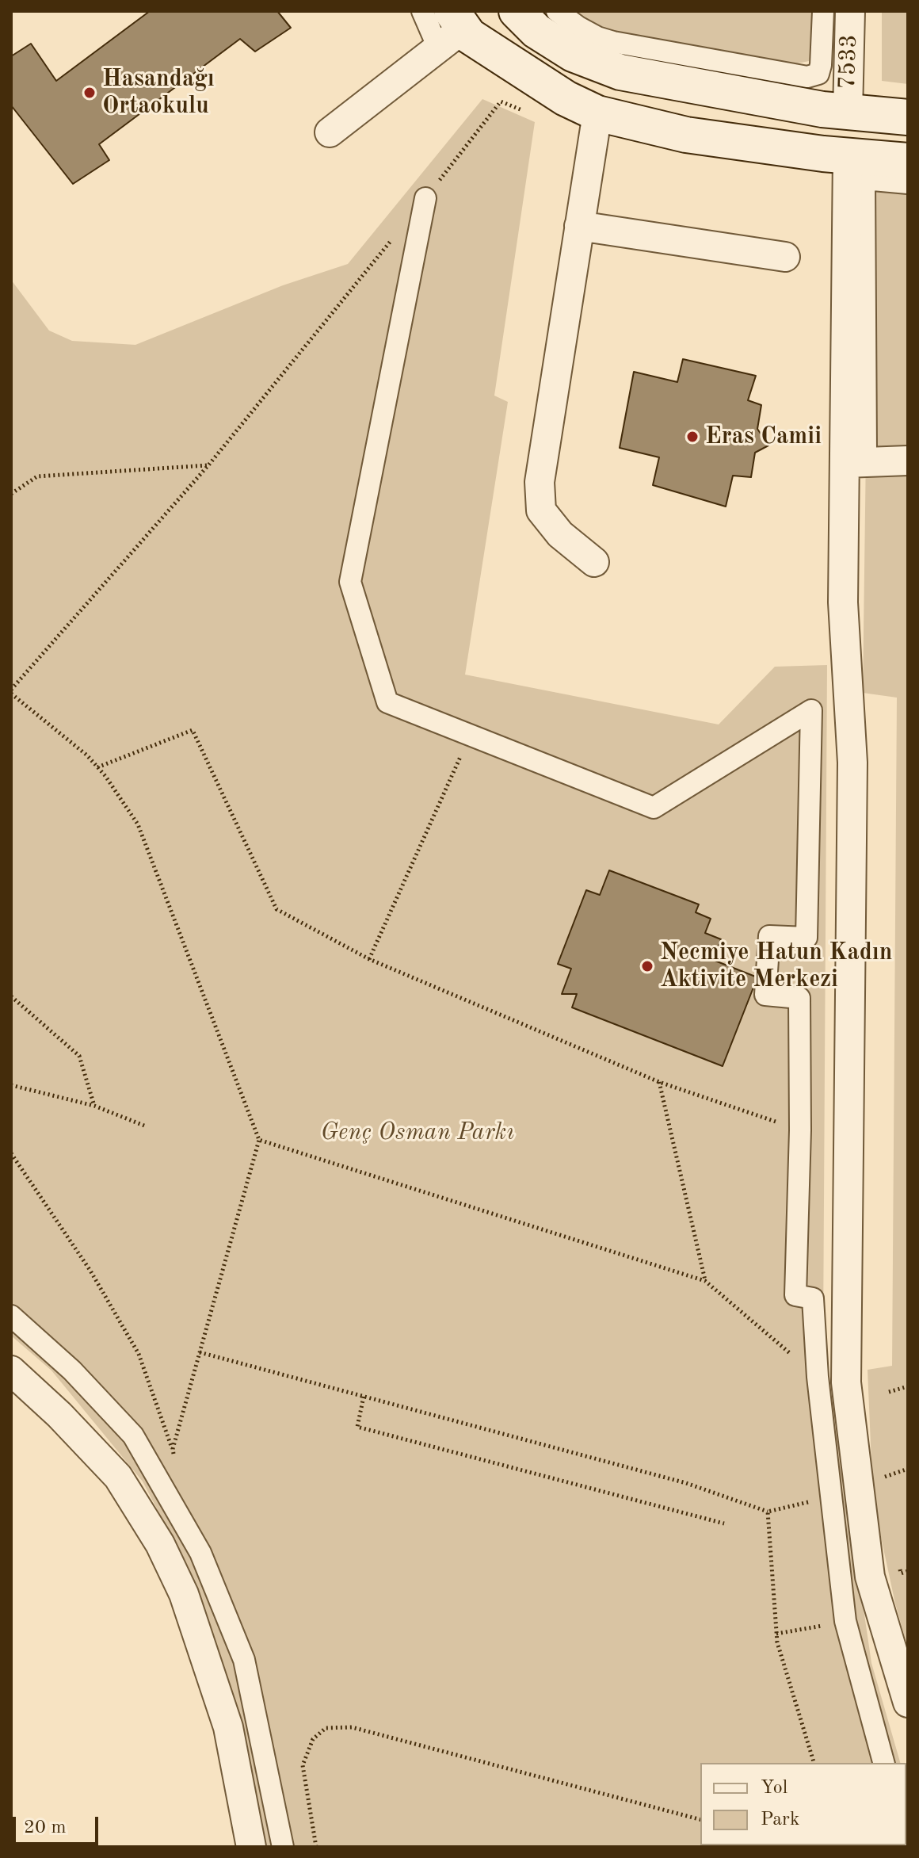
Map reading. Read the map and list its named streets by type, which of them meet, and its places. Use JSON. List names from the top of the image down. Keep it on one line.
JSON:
{"streets":{"street":["7533"]},"parks":["Genç Osman Parkı"],"places":["Hasandağı Ortaokulu","Eras Camii","Necmiye Hatun Kadın Aktivite Merkezi"],"legend":["Yol","Park"],"scale_bar":"20 m"}
